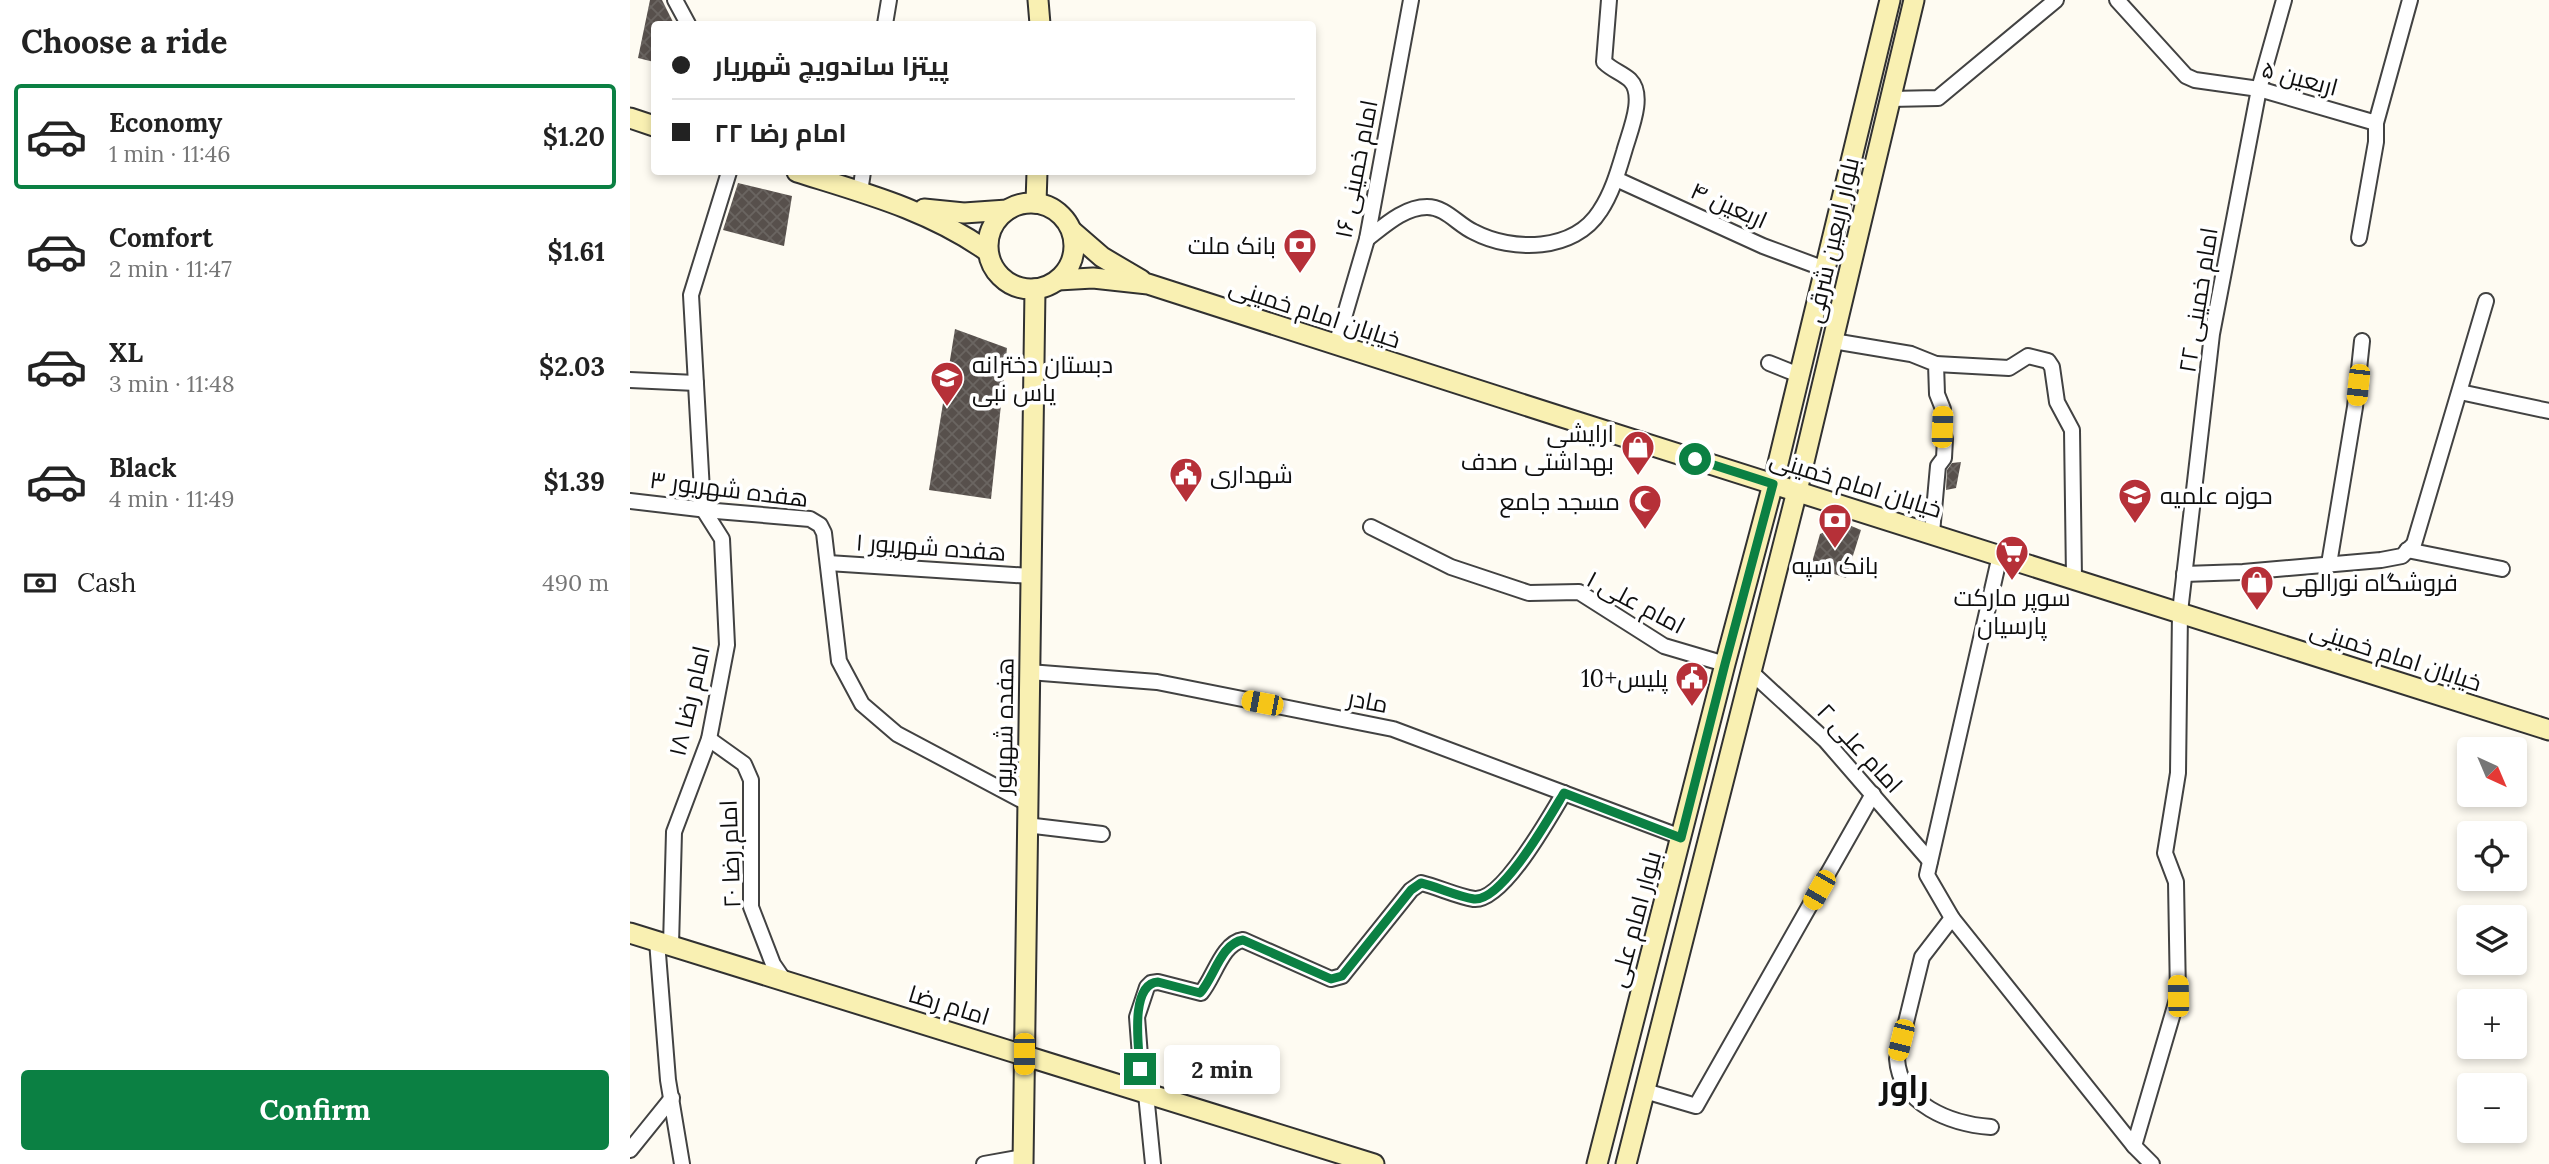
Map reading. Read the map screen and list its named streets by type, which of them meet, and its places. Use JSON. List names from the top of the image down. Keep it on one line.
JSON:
{"streets":{"street":["اربعین ۵","امام خمینی ۱۶","اربعین ۴","بلوار اربعین شرقی","امام خمینی ۲۲","خیابان امام خمینی","هفده شهریور ۳","هفده شهریور ۱","امام علی ۱","امام رضا ۱۸","مادر","هفده شهریور","امام علی ۲","امام رضا ۲۰","بلوار امام علی","امام رضا"]},"crossings":[["اربعین ۵","امام خمینی ۲۲"],["امام خمینی ۱۶","خیابان امام خمینی"],["اربعین ۴","بلوار اربعین شرقی"],["بلوار اربعین شرقی","خیابان امام خمینی"],["بلوار اربعین شرقی","بلوار امام علی"],["امام خمینی ۲۲","خیابان امام خمینی"],["خیابان امام خمینی","بلوار امام علی"],["هفده شهریور ۳","هفده شهریور ۱"],["هفده شهریور ۳","امام رضا ۱۸"],["هفده شهریور ۳","هفده شهریور"],["هفده شهریور ۱","هفده شهریور"],["امام علی ۱","بلوار امام علی"],["امام رضا ۱۸","امام رضا ۲۰"],["امام رضا ۱۸","امام رضا"],["مادر","هفده شهریور"],["مادر","بلوار امام علی"],["هفده شهریور","امام رضا"],["امام علی ۲","بلوار امام علی"],["امام رضا ۲۰","امام رضا"]],"districts":["راور"],"places":{"bank":["بانک ملت","بانک سپه"],"school or university":["دبستان دخترانه یاس نبی","حوزه علمیه"],"shop":["ارایشی بهداشتی صدف","فروشگاه نورالهی"],"public building":["شهداری","پلیس+10"],"mosque":["مسجد جامع"],"supermarket":["سوپر مارکت پارسیان"]},"north":"bottom right","page":{"heading":"Choose a ride","banner":["پیتزا ساندویچ شهریار","امام رضا ۲۲"],"list":[{"name":"Economy","note":"1 min · 11:46","value":"$1.20"},{"name":"Comfort","note":"2 min · 11:47","value":"$1.61"},{"name":"XL","note":"3 min · 11:48","value":"$2.03"},{"name":"Black","note":"4 min · 11:49","value":"$1.39"}],"pay":["Cash","490 m"],"map_buttons":["+","−"],"bubble":"2 min","buttons":"Confirm"}}
